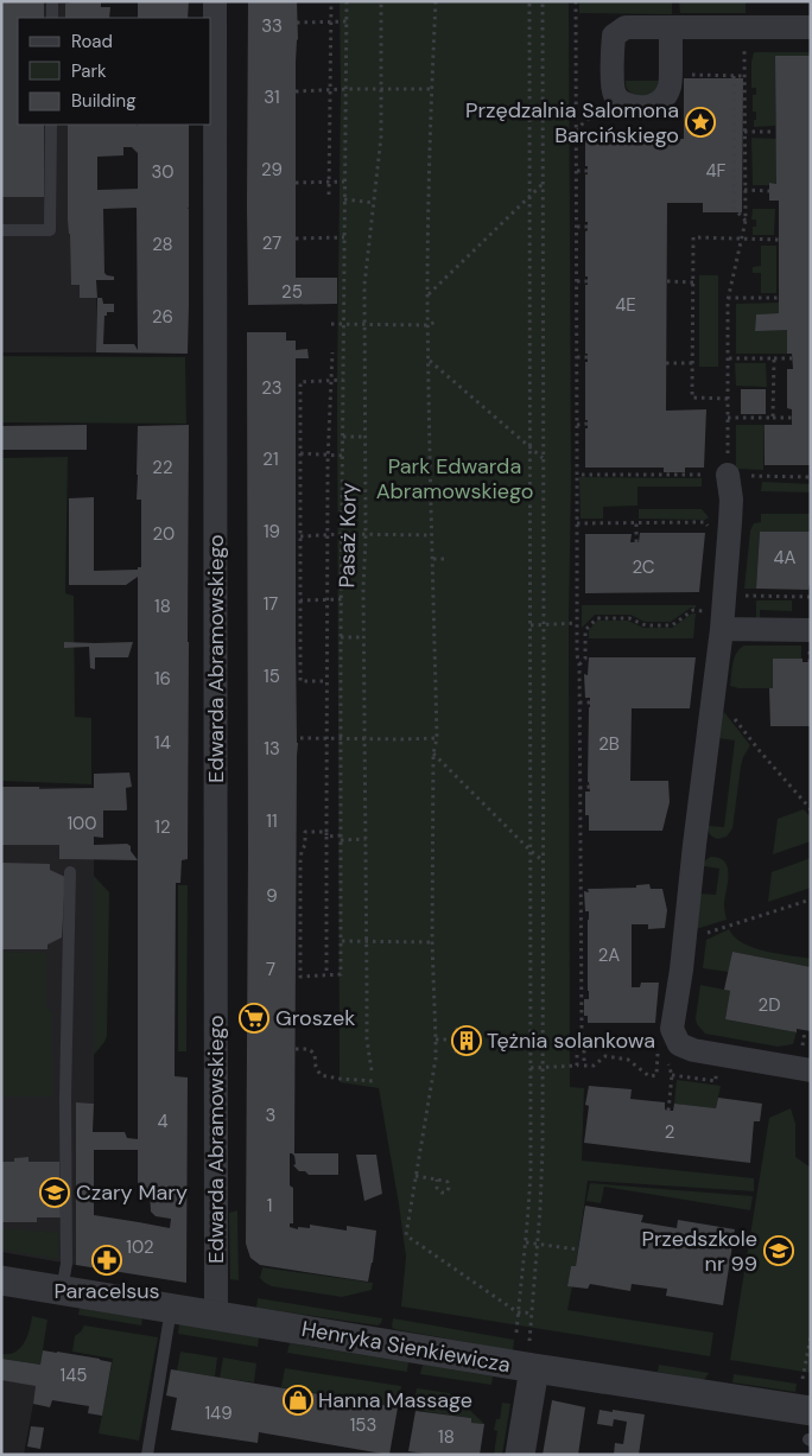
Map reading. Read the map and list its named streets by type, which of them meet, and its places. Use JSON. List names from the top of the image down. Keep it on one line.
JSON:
{"streets":{"street":["Edwarda Abramowskiego","Henryka Sienkiewicza"],"path":["Pasaż Kory"]},"crossings":[["Edwarda Abramowskiego","Henryka Sienkiewicza"]],"parks":["Park Edwarda Abramowskiego"],"places":{"place":["Przędzalnia Salomona Barcińskiego"],"supermarket":["Groszek"],"building":["Tężnia solankowa"],"school or university":["Czary Mary","Przedszkole nr 99"],"pharmacy":["Paracelsus"],"shop":["Hanna Massage"]},"house_numbers":["33","31","29","4F","30","27","28","25","4E","26","23","21","22","19","20","4A","2C","17","18","15","16","14","2B","13","11","100","12","9","2A","7","2D","3","4","2","1","102","145","149","153","18"],"legend":["Road","Park","Building"]}
